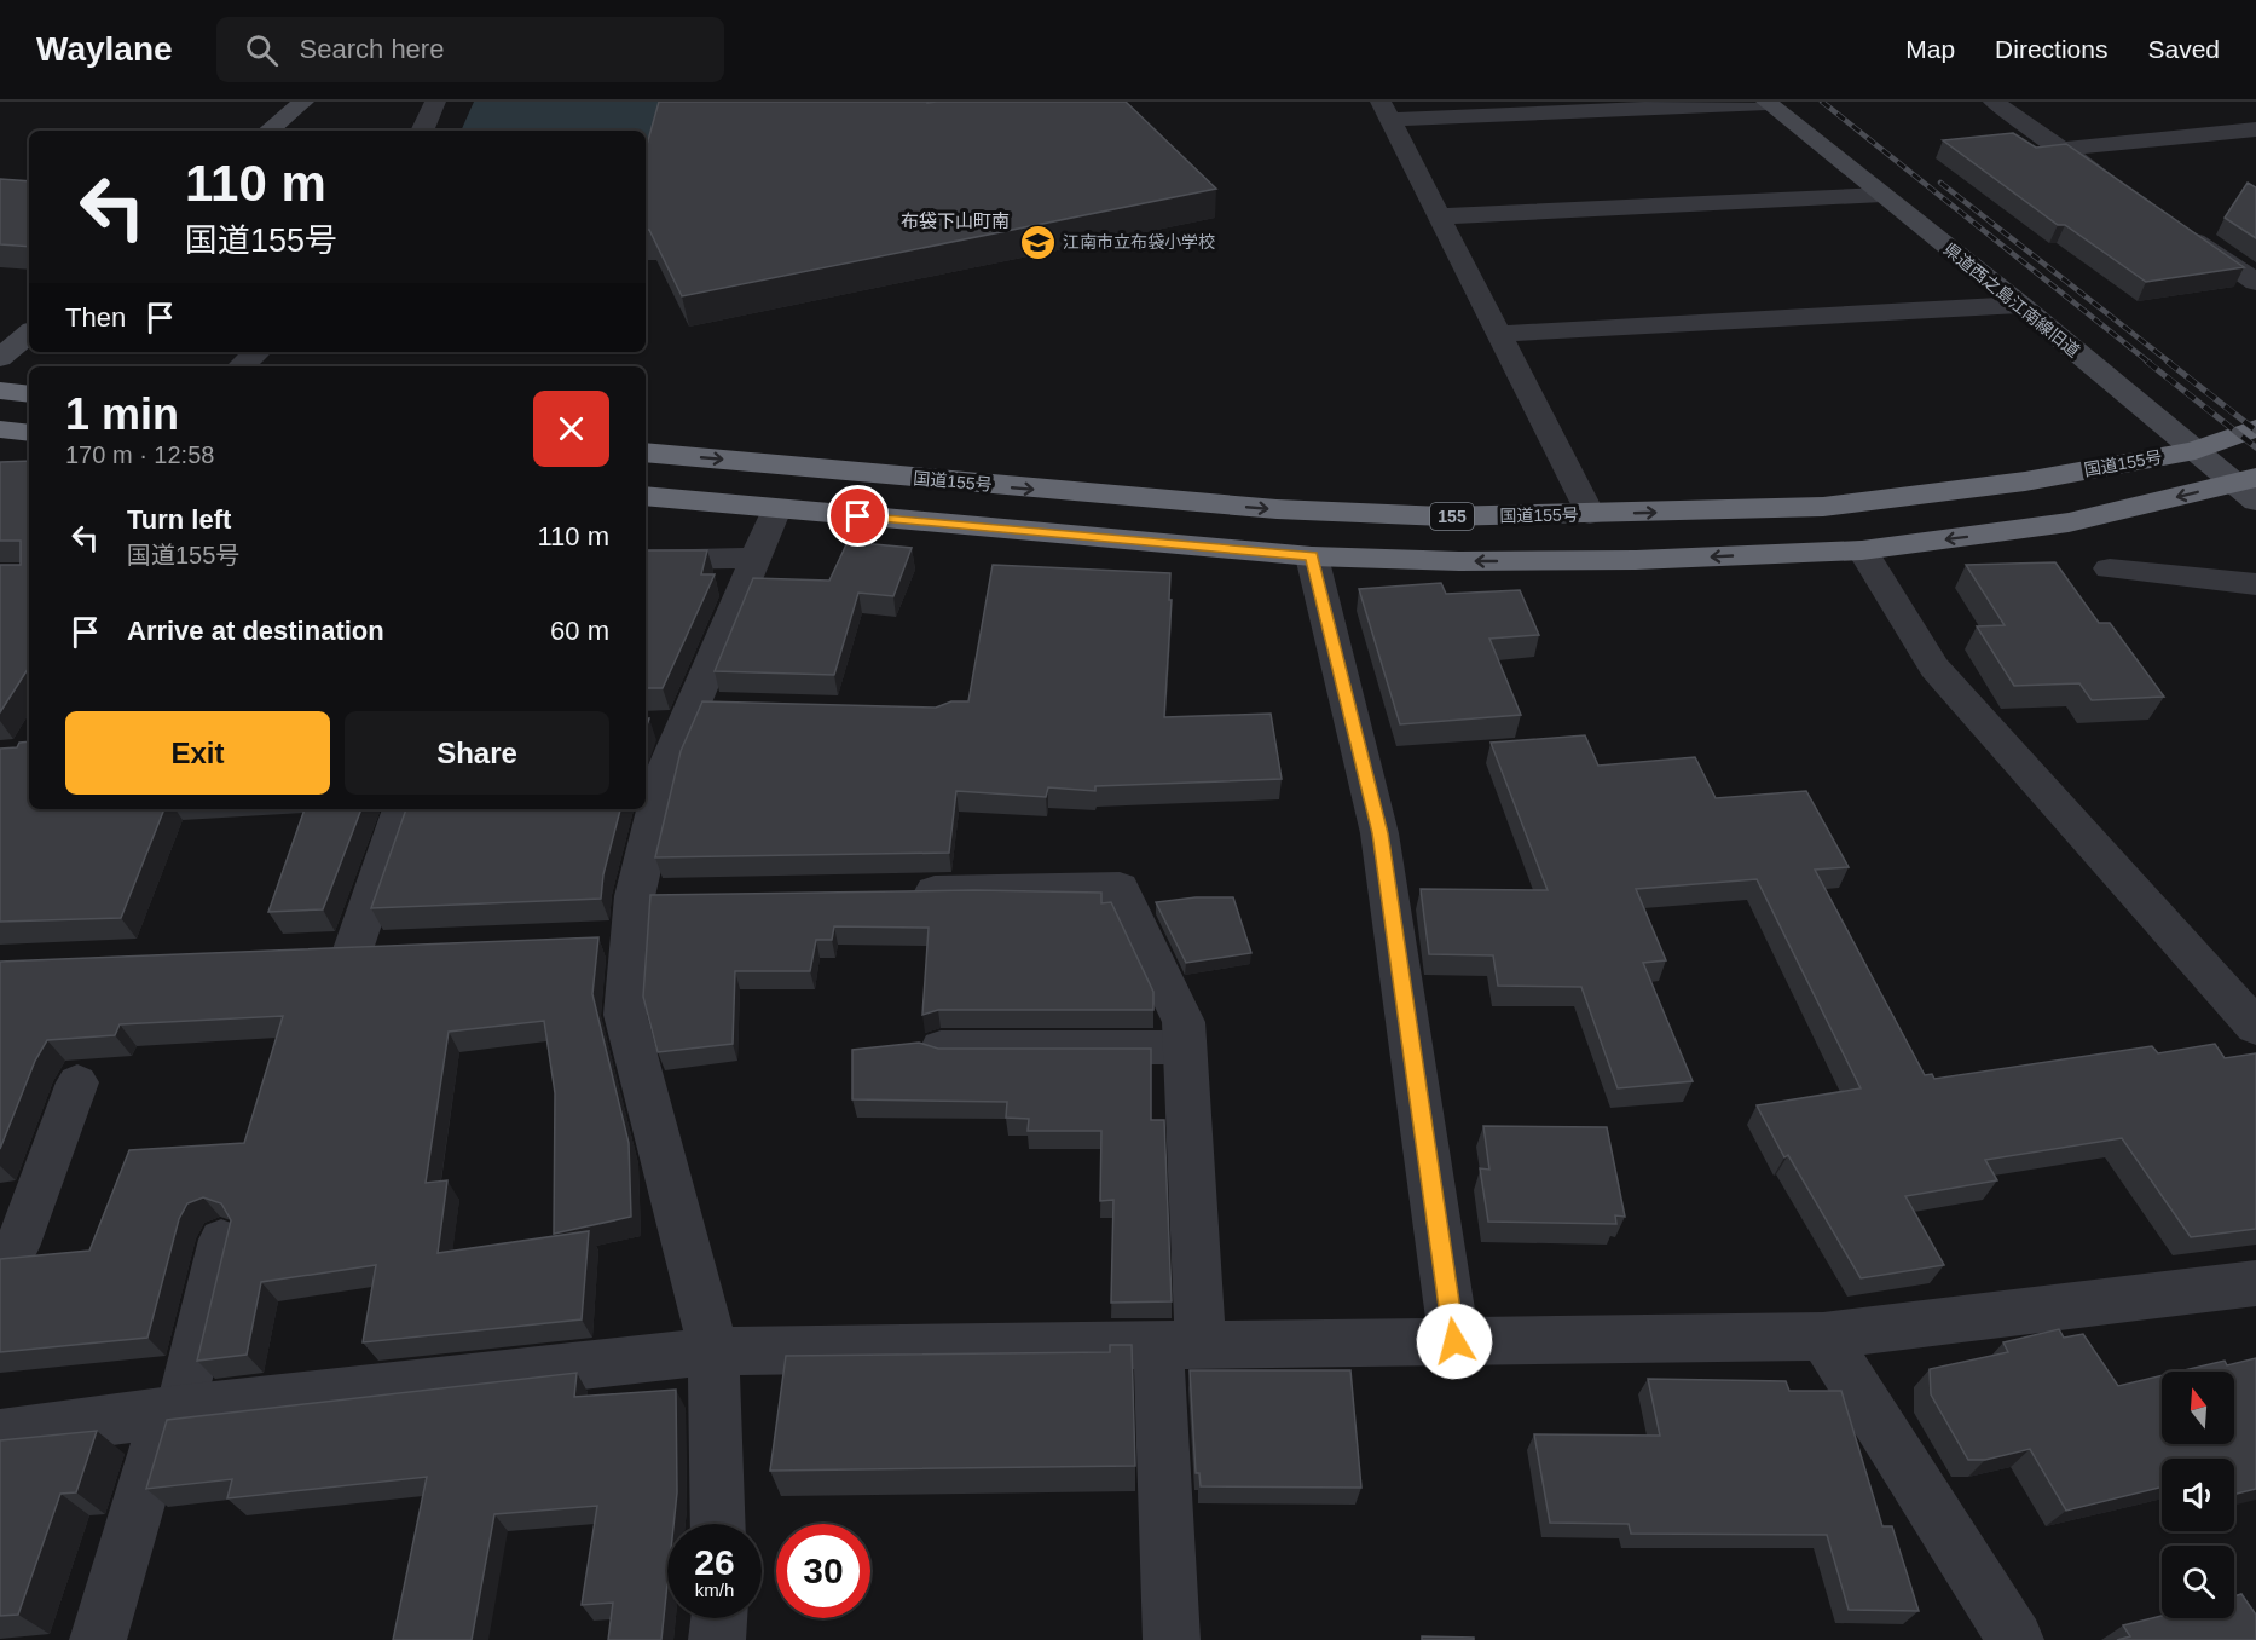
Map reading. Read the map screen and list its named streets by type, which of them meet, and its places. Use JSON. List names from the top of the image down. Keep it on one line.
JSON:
{"streets":{"highway":["国道155号","155"],"street":["県道西之島江南線旧道"]},"crossings":[["県道西之島江南線旧道","国道155号"]],"districts":["布袋下山町南"],"places":{"school or university":["江南市立布袋小学校"]},"north":"top","page":{"header":"Waylane","search":"Search here","nav":["Map","Directions","Saved"],"turn":["110 m","国道155号"],"then":"Then","heading":["1 min","170 m · 12:58"],"list":[{"name":"Turn left","note":"国道155号","value":"110 m"},{"name":"Arrive at destination","value":"60 m"}],"buttons":["Exit","Share"],"speed":"26 km/h","limit":"30"}}
